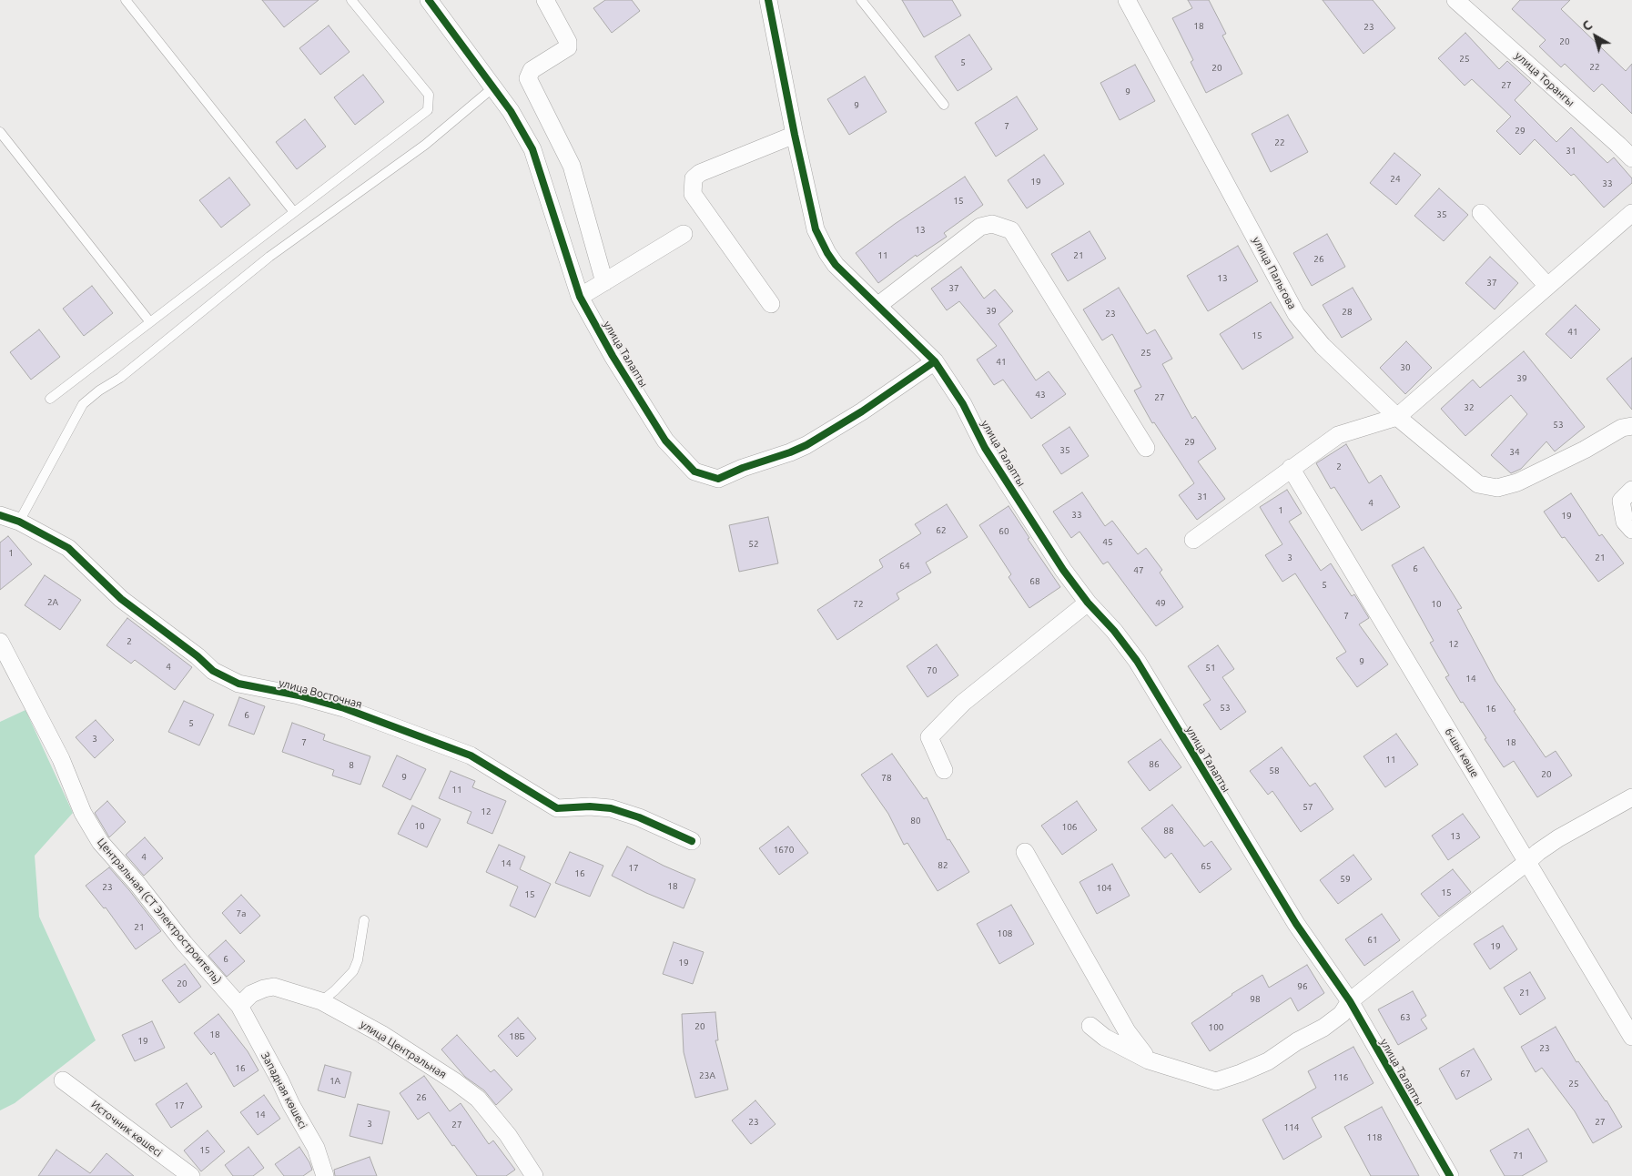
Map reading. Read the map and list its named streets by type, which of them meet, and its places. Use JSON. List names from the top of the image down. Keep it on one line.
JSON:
{"streets":{"street":["улица Торангы","улица Пальгова","улица Талапты","улица Восточная","6-шы көше","Центральная (СТ Электростроитель)","улица Центральная","Западная көшесі","Источник көшесі"]},"crossings":[["Центральная (СТ Электростроитель)","улица Центральная"],["Центральная (СТ Электростроитель)","Западная көшесі"],["улица Центральная","Западная көшесі"]],"house_numbers":["18","23","20","25","5","22","20","27","9","9","7","29","22","31","24","19","33","15","35","13","11","21","26","13","37","37","39","28","23","41","15","25","41","30","39","43","27","32","53","29","35","34","2","31","4","1","33","19","62","60","45","52","1","3","21","64","6","47","68","5","2А","49","72","10","7","2","12","9","4","51","70","14","53","16","6","5","3","7","18","11","86","8","58","20","9","78","11","57","12","80","10","106","88","13","1670","4","14","82","65","17","16","59","18","23","104","15","15","7а","21","108","61","19","6","19","20","96","21","98","63","20","100","18","18Б","19","23","16","67","23А","116","1А","25","26","17","14","23","27","3","27","114","118","15","71"],"north":"top left"}
